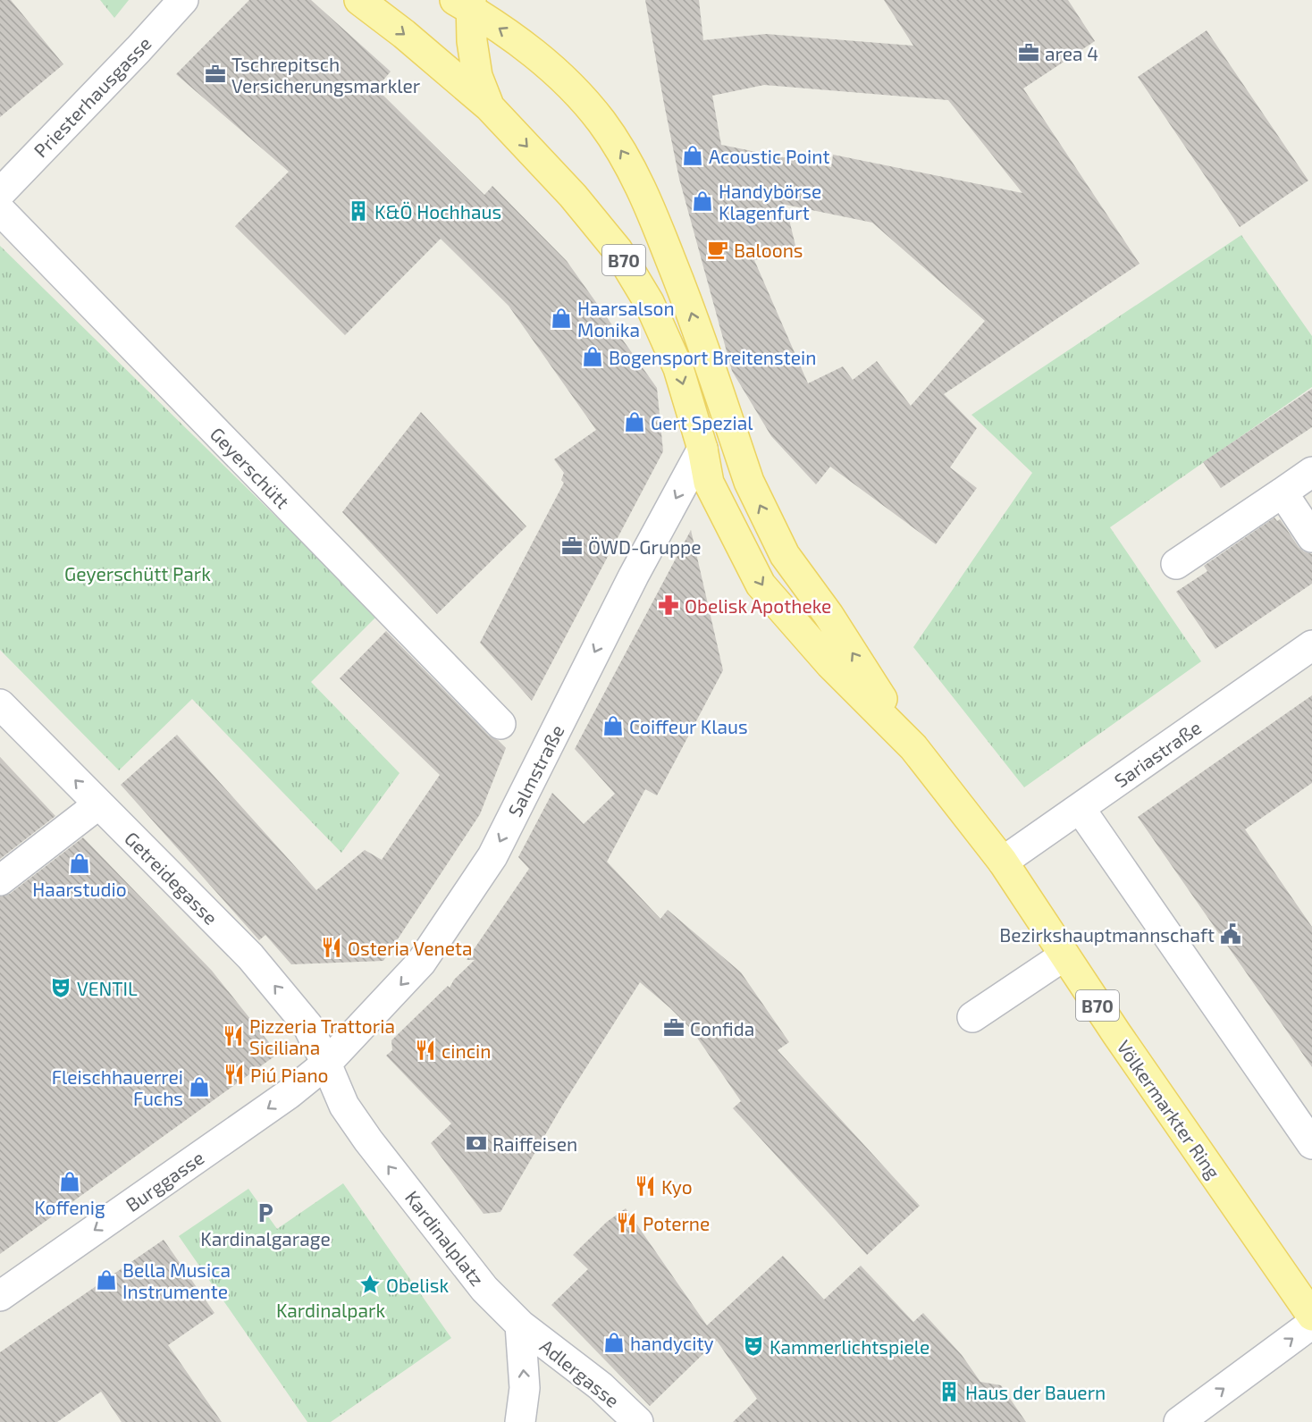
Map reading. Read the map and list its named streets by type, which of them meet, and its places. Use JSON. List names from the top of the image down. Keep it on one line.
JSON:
{"streets":{"main road":["B70","Völkermarkter Ring"],"street":["Priesterhausgasse","Geyerschütt","Sariastraße","Salmstraße","Getreidegasse","Burggasse","Kardinalplatz","Adlergasse"]},"crossings":[["B70","Salmstraße"],["B70","Völkermarkter Ring"],["Sariastraße","Völkermarkter Ring"],["Salmstraße","Getreidegasse"],["Salmstraße","Völkermarkter Ring"],["Salmstraße","Burggasse"],["Salmstraße","Kardinalplatz"],["Getreidegasse","Burggasse"],["Getreidegasse","Kardinalplatz"],["Burggasse","Kardinalplatz"],["Kardinalplatz","Adlergasse"]],"one_way":["Salmstraße","Getreidegasse","Burggasse","Kardinalplatz"],"parks":["Geyerschütt Park","Kardinalpark"],"places":{"office":["area 4","Tschrepitsch Versicherungsmarkler","ÖWD-Gruppe","Confida"],"shop":["Acoustic Point","Handybörse Klagenfurt","Haarsalson Monika","Bogensport Breitenstein","Gert Spezial","Coiffeur Klaus","Haarstudio","Fleischhauerrei Fuchs","Koffenig","Bella Musica Instrumente","handycity"],"building":["K&Ö Hochhaus","Haus der Bauern"],"cafe":["Baloons"],"pharmacy":["Obelisk Apotheke"],"public building":["Bezirkshauptmannschaft"],"restaurant":["Osteria Veneta","Pizzeria Trattoria Siciliana","cincin","Piú Piano","Kyo","Poterne"],"theatre":["VENTIL","Kammerlichtspiele"],"bank":["Raiffeisen"],"parking":["Kardinalgarage"],"place":["Obelisk"]}}
